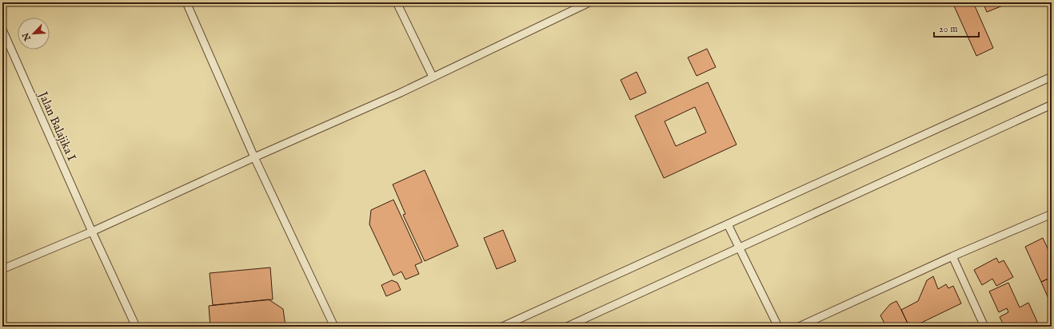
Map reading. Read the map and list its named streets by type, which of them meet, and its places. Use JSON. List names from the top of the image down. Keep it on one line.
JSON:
{"streets":{"lane":["Jalan Balajika I"]},"scale_bar":"20 m","north":"bottom left"}
